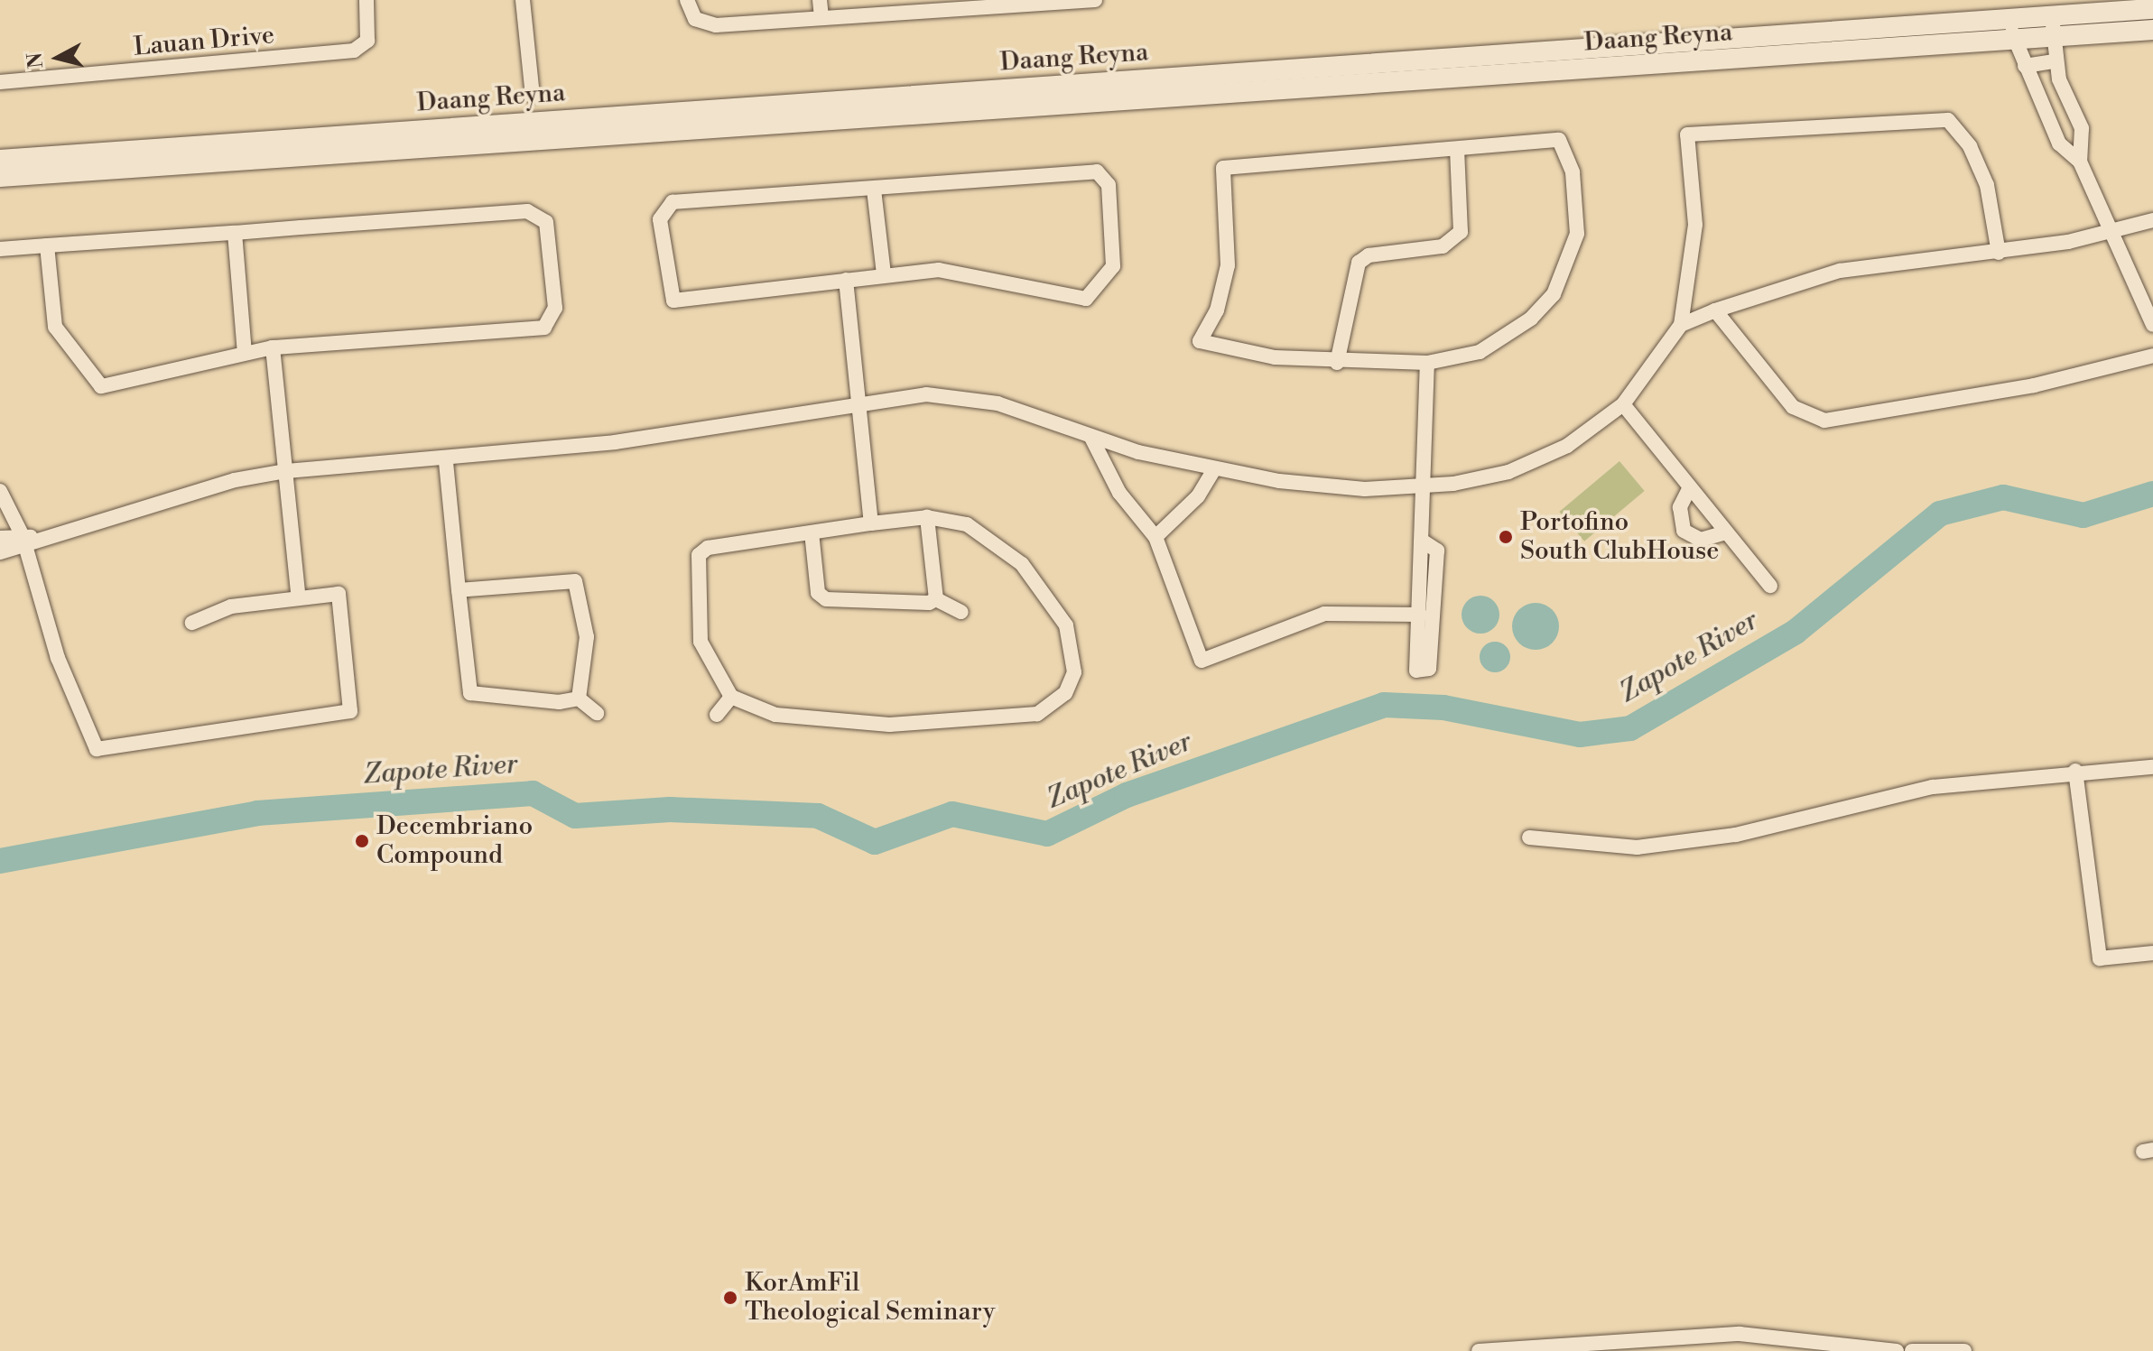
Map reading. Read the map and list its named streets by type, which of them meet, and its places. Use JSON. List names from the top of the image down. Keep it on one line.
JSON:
{"streets":{"main road":["Daang Reyna"],"street":["Lauan Drive"]},"water":["Zapote River"],"places":["Portofino South ClubHouse","Decembriano Compound","KorAmFil Theological Seminary"],"north":"left"}
